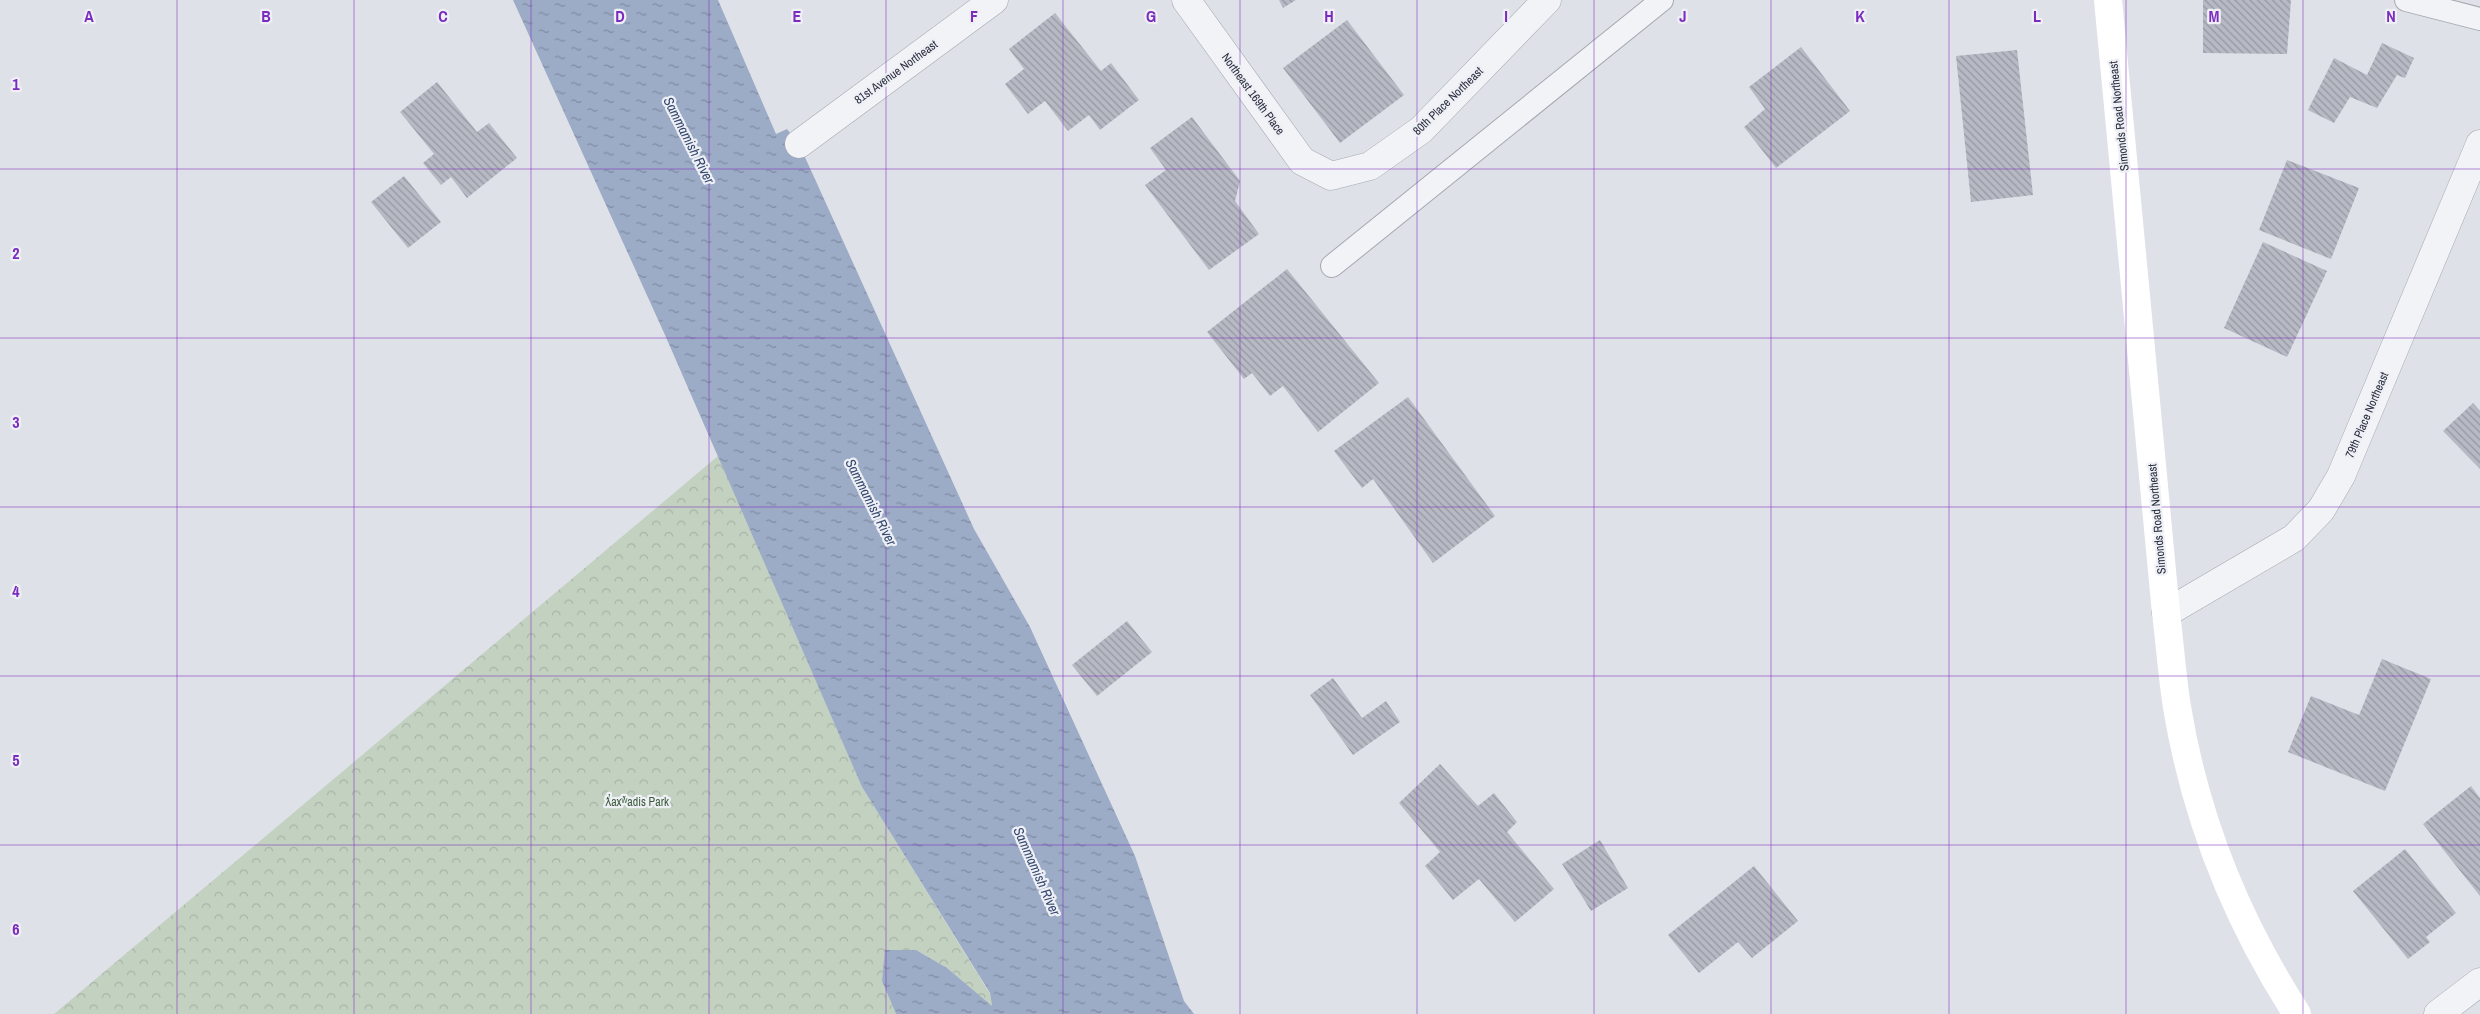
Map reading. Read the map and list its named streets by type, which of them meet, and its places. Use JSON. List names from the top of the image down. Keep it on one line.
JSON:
{"streets":{"main road":["Simonds Road Northeast"],"street":["81st Avenue Northeast","Northeast 169th Place","80th Place Northeast","79th Place Northeast"]},"crossings":[["Northeast 169th Place","80th Place Northeast"],["Simonds Road Northeast","79th Place Northeast"]],"water":["Sammamish River"],"parks":["ƛ̕ax̌ʷadis Park"],"grid":{"columns":["A","B","C","D","E","F","G","H","I","J","K","L","M","N"],"rows":["1","2","3","4","5","6"]}}
